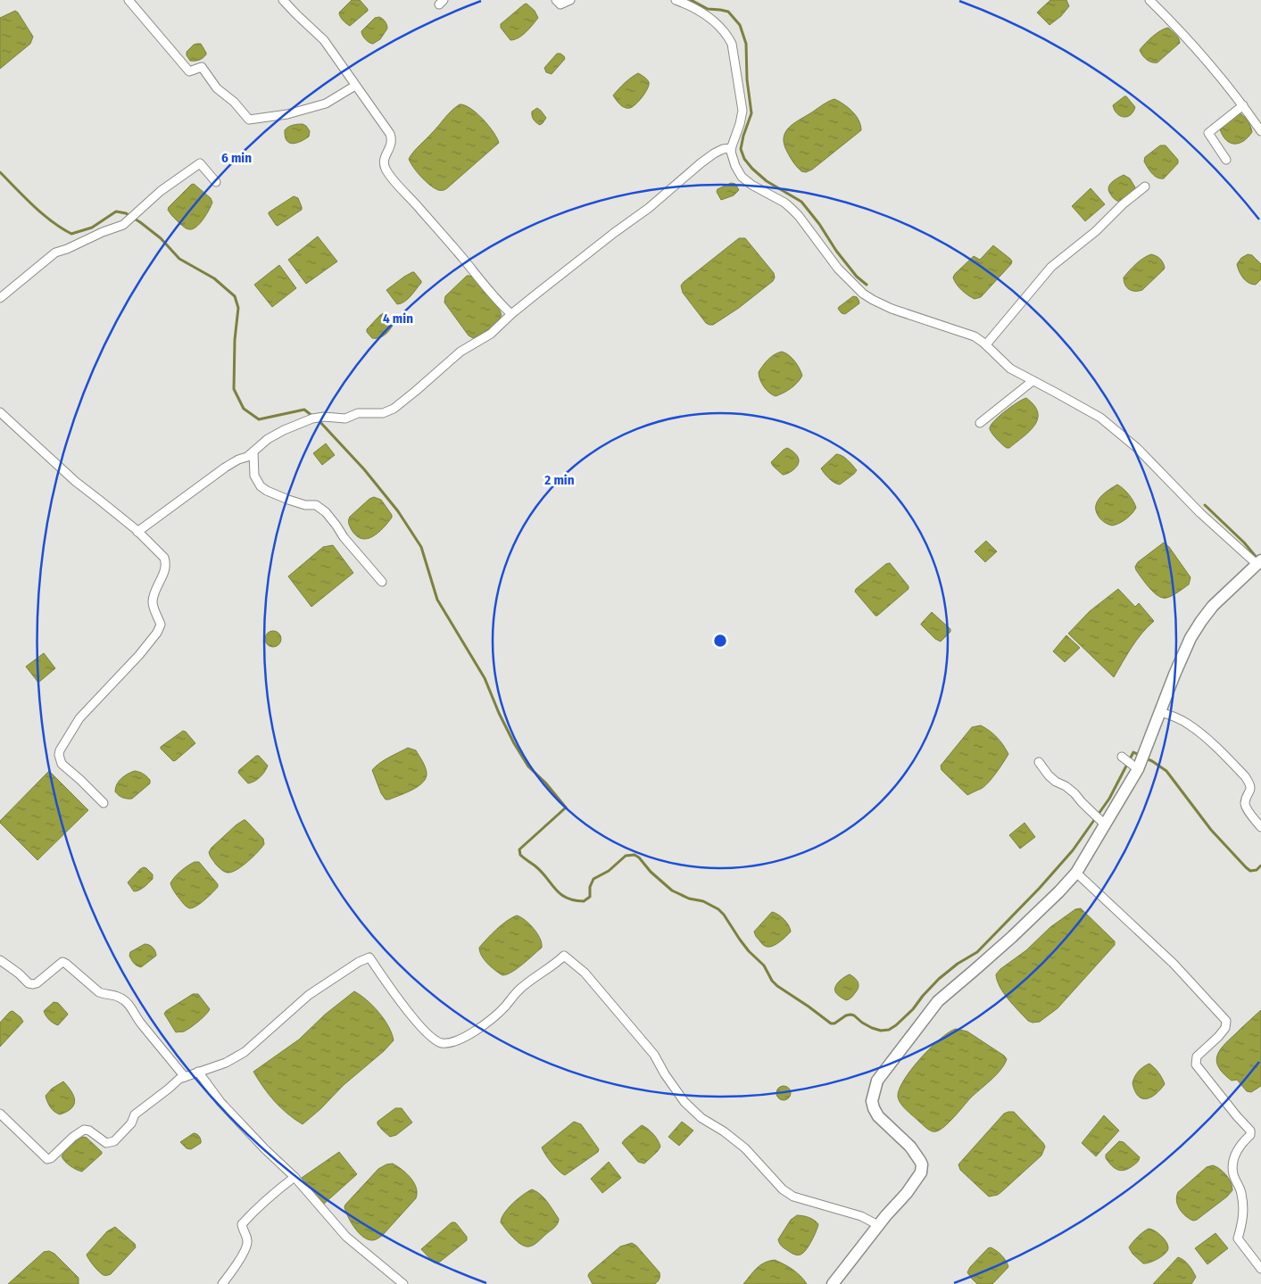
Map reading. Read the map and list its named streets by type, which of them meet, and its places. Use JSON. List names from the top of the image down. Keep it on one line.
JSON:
{"rings":["6 min","4 min","2 min"]}
